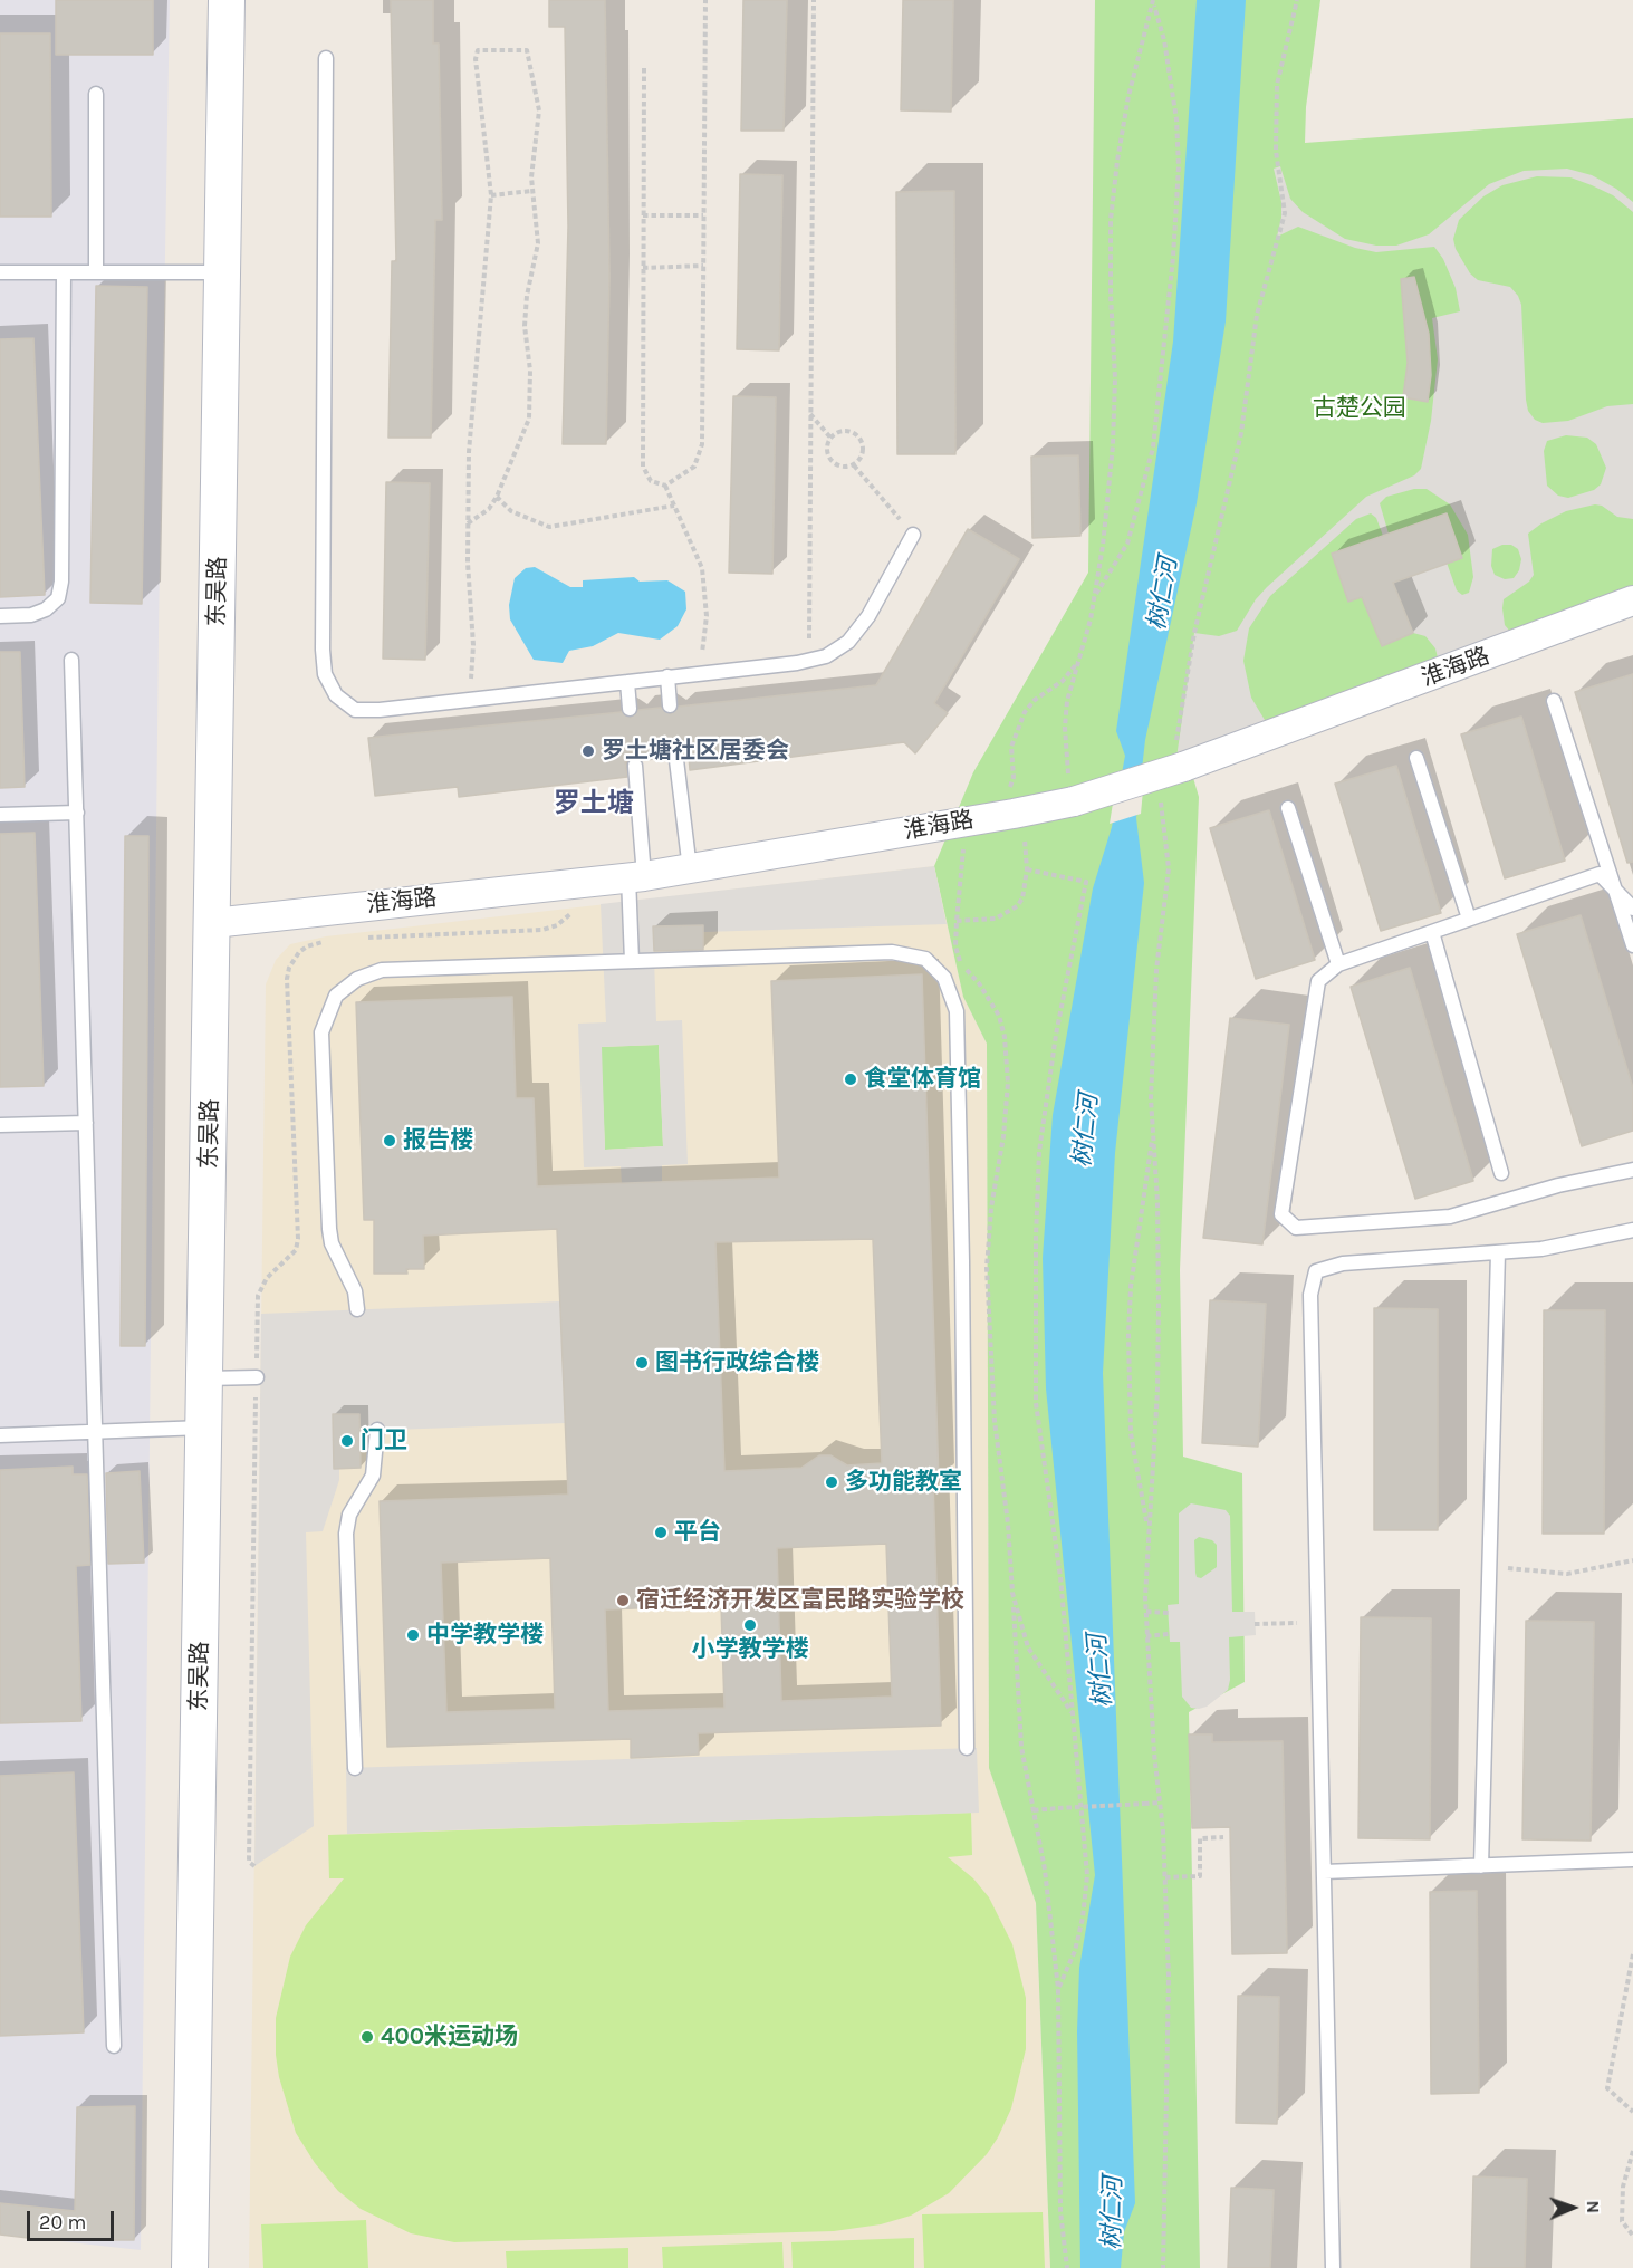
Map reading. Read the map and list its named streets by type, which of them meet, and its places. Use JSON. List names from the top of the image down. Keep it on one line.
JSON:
{"streets":{"street":["东吴路","淮海路"]},"crossings":[["东吴路","淮海路"]],"districts":["罗土塘"],"water":["树仁河"],"parks":["古楚公园"],"places":["罗土塘社区居委会","食堂体育馆","报告楼","图书行政综合楼","门卫","多功能教室","平台","宿迁经济开发区富民路实验学校","小学教学楼","中学教学楼","400米运动场"],"scale_bar":"20 m","north":"right"}
